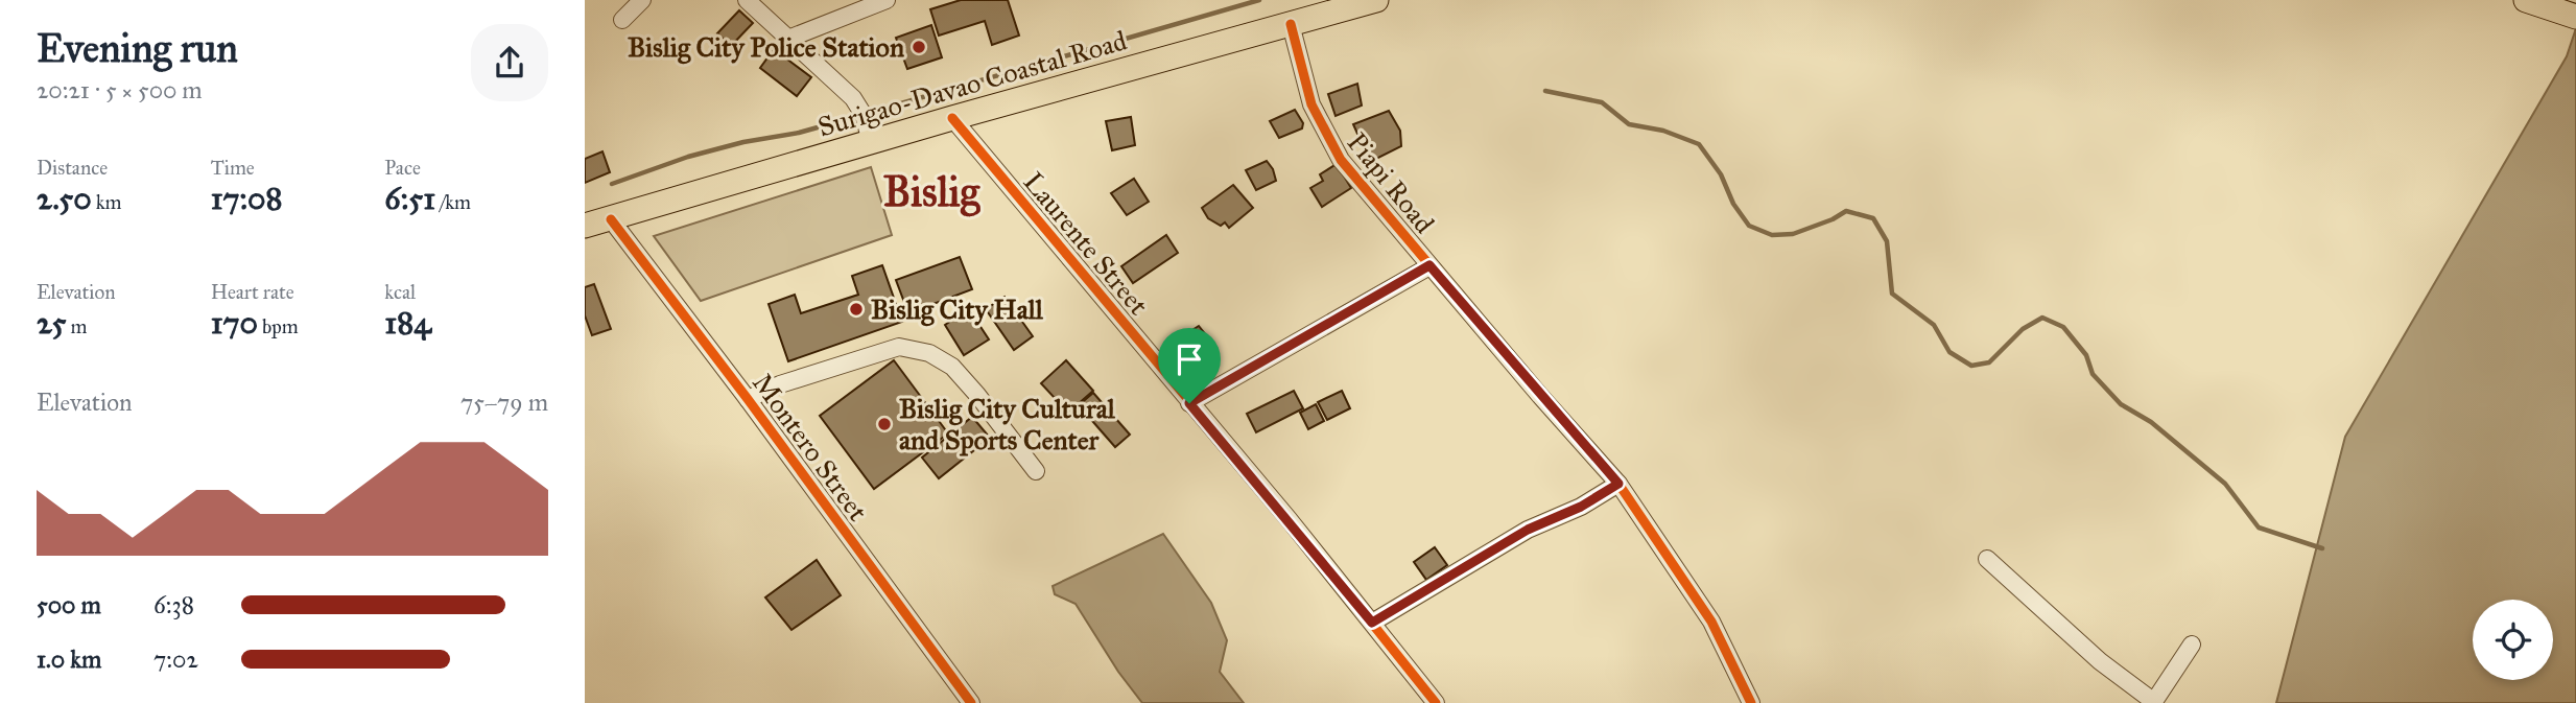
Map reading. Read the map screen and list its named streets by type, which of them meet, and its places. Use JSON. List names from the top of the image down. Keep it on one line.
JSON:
{"streets":{"highway":["Surigao-Davao Coastal Road"],"street":["Piapi Road","Laurente Street","Montero Street"]},"crossings":[["Surigao-Davao Coastal Road","Piapi Road"],["Surigao-Davao Coastal Road","Laurente Street"],["Surigao-Davao Coastal Road","Montero Street"]],"districts":["Bislig"],"places":["Bislig City Police Station","Bislig City Hall","Bislig City Cultural and Sports Center"],"page":{"heading":["Evening run","20:21 · 5 × 500 m"],"stats":[["Distance","2.50 km"],["Time","17:08"],["Pace","6:51 /km"],["Elevation","25 m"],["Heart rate","170 bpm"],["kcal","184"]],"chart":["Elevation","75–79 m"],"list":[{"name":"500 m","note":"6:38"},{"name":"1.0 km","note":"7:02"}]}}
